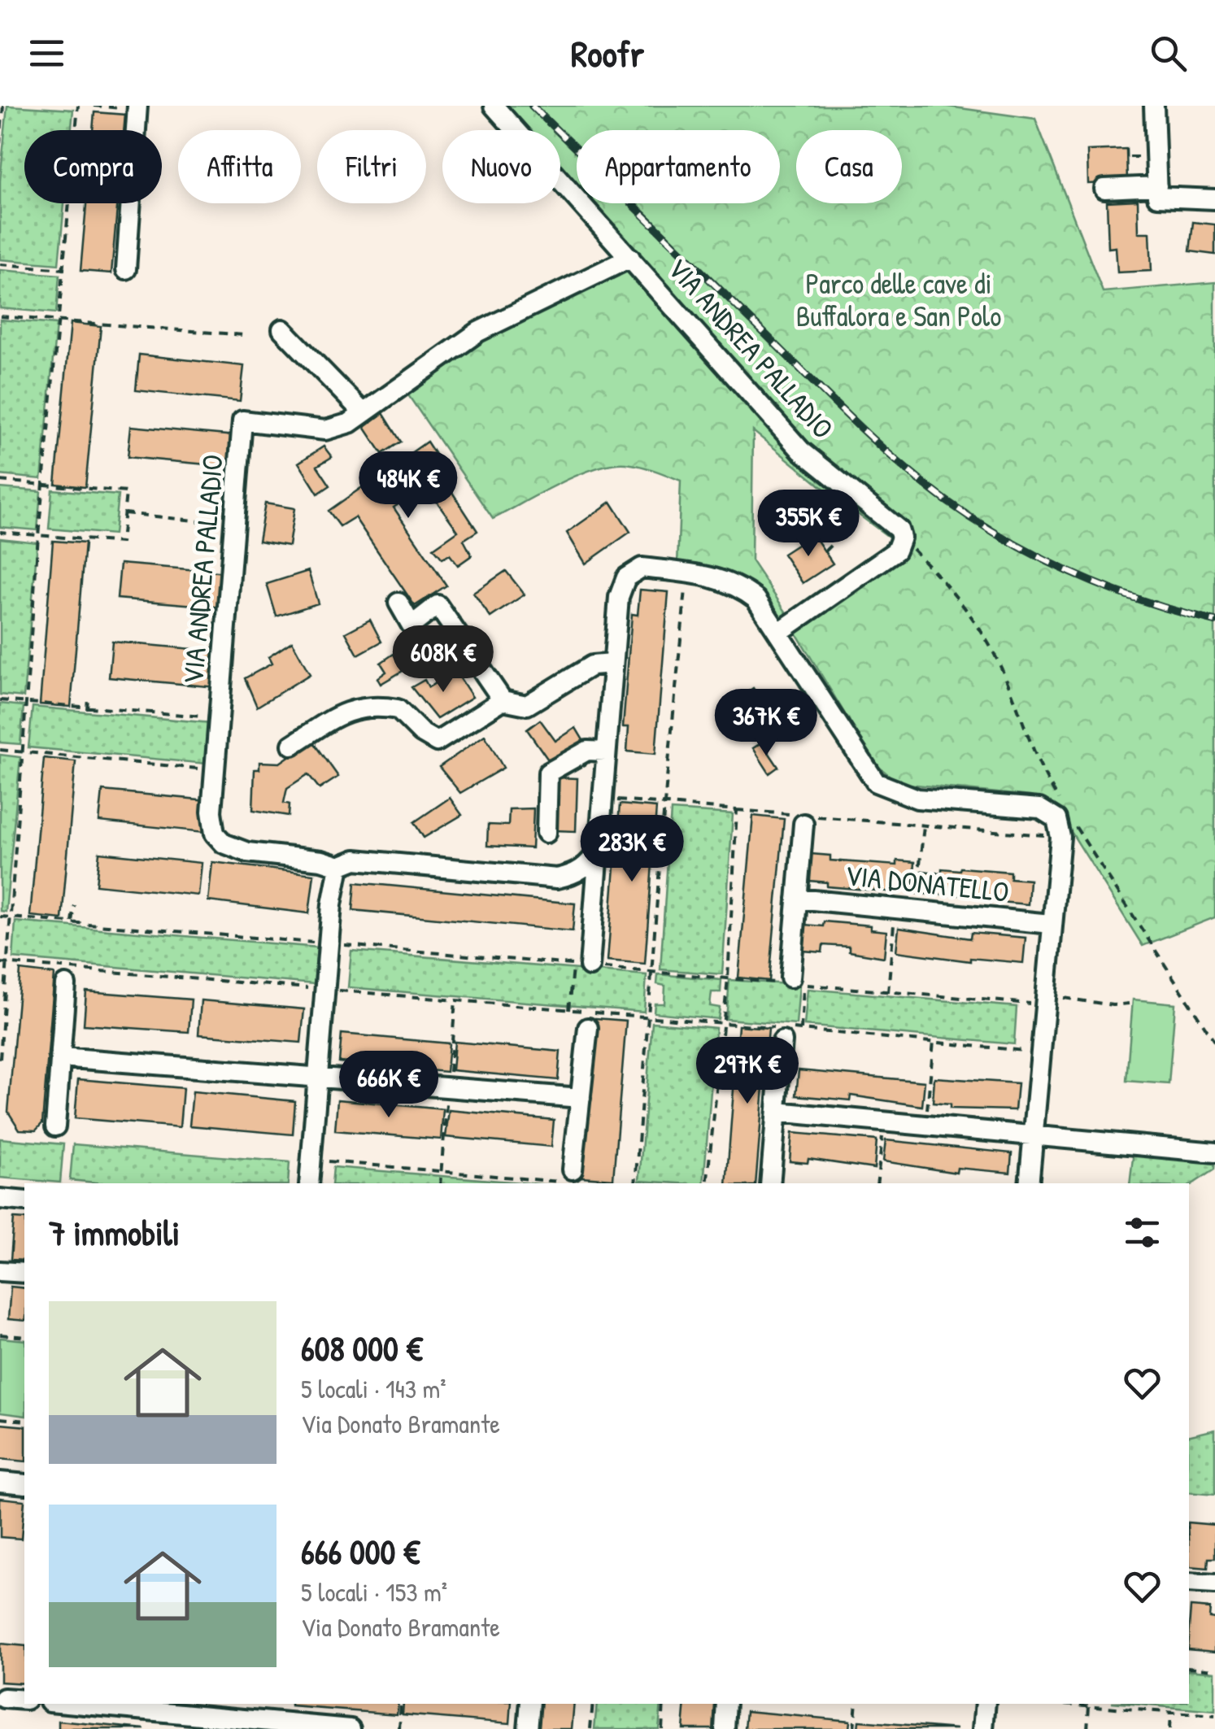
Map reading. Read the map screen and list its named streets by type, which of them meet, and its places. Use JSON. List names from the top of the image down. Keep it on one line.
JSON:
{"streets":{"street":["VIA ANDREA PALLADIO","VIA DONATELLO"]},"parks":["Parco delle cave di Buffalora e San Polo"],"page":{"header":"Roofr","chip":["Compra","Affitta","Filtri","Nuovo","Appartamento","Casa"],"price":["484K €","355K €","608K €","367K €","283K €","297K €","666K €"],"heading":"7 immobili","list":[{"name":"608 000 €","note":"5 locali · 143 m² · Via Donato Bramante"},{"name":"666 000 €","note":"5 locali · 153 m² · Via Donato Bramante"}]}}
